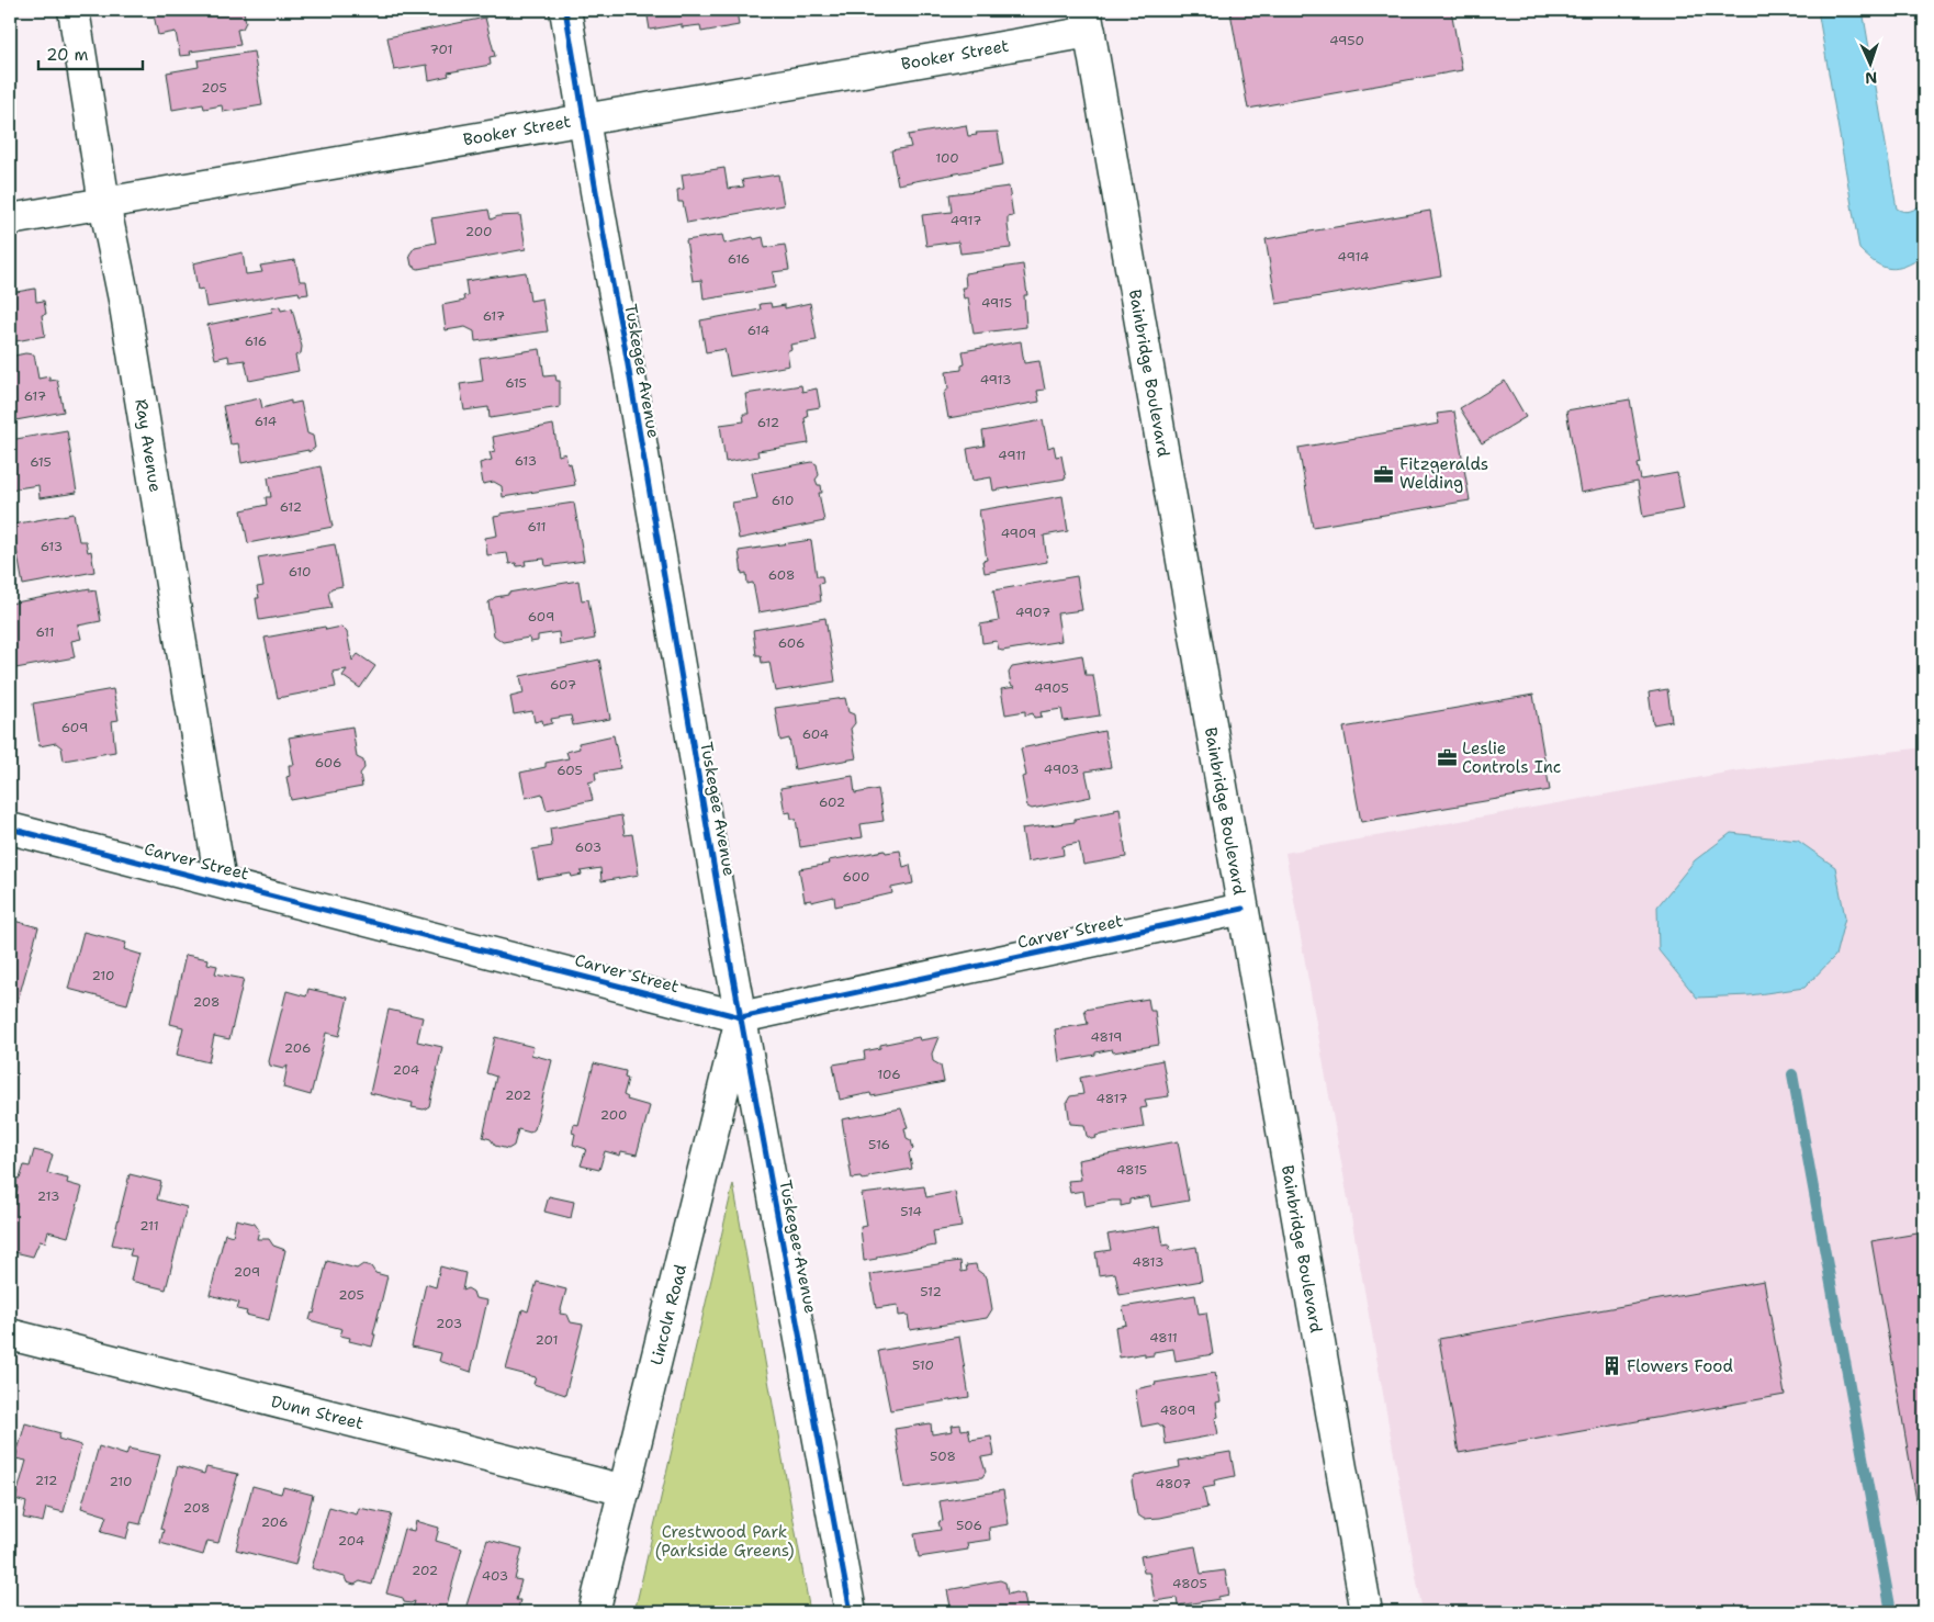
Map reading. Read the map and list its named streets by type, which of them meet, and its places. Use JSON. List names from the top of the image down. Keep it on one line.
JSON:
{"streets":{"street":["Booker Street","Tuskegee Avenue","Bainbridge Boulevard","Ray Avenue","Carver Street","Lincoln Road","Dunn Street"]},"crossings":[["Booker Street","Tuskegee Avenue"],["Booker Street","Bainbridge Boulevard"],["Booker Street","Ray Avenue"],["Tuskegee Avenue","Carver Street"],["Tuskegee Avenue","Lincoln Road"],["Bainbridge Boulevard","Carver Street"],["Ray Avenue","Carver Street"],["Carver Street","Lincoln Road"],["Lincoln Road","Dunn Street"]],"parks":["Crestwood Park (Parkside Greens)"],"places":{"office":["Fitzgeralds Welding","Leslie Controls Inc"],"building":["Flowers Food"]},"house_numbers":["4950","701","205","100","4917","200","4914","616","4915","617","614","616","4913","615","617","614","612","4911","613","615","610","612","611","4909","613","610","608","4907","609","611","606","607","4905","609","604","606","4903","605","602","603","600","210","208","4819","206","204","106","202","4817","200","516","4815","213","514","211","4813","209","512","205","203","4811","201","510","4809","508","212","210","4807","208","206","506","204","202","403","4805"],"scale_bar":"20 m","north":"bottom"}
